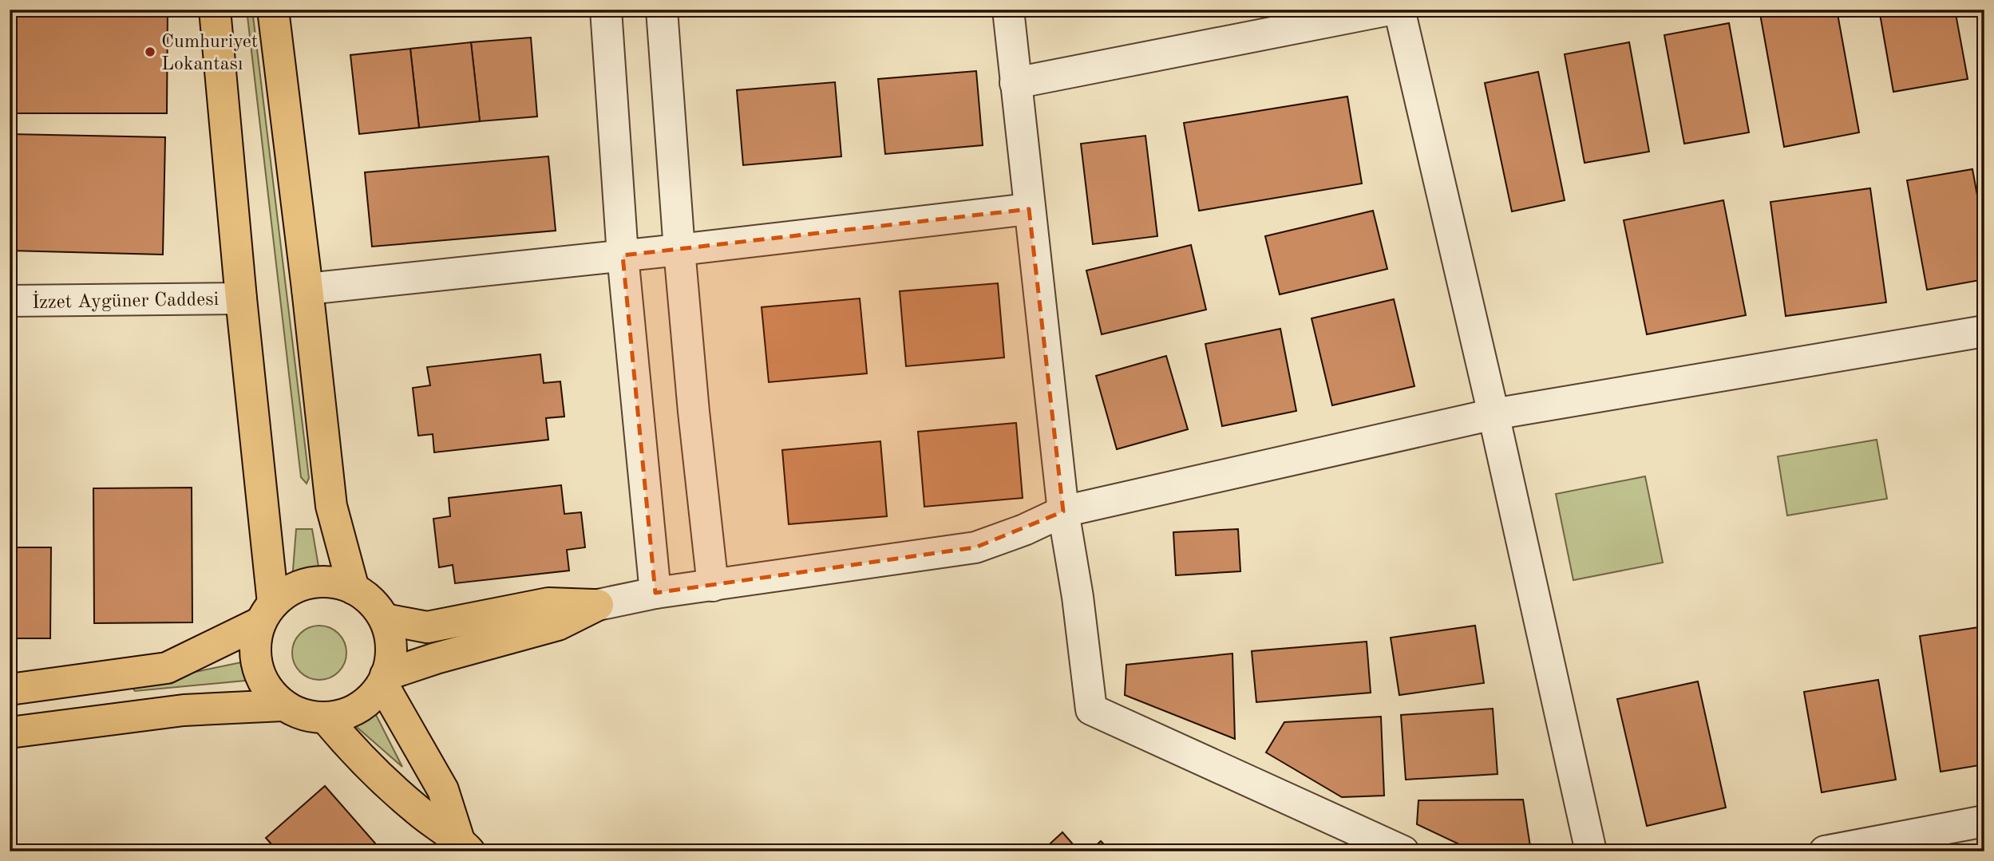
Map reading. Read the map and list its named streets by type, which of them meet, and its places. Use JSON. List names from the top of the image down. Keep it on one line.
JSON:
{"streets":{"street":["İzzet Aygüner Caddesi"]},"places":["Cumhuriyet Lokantası"]}
